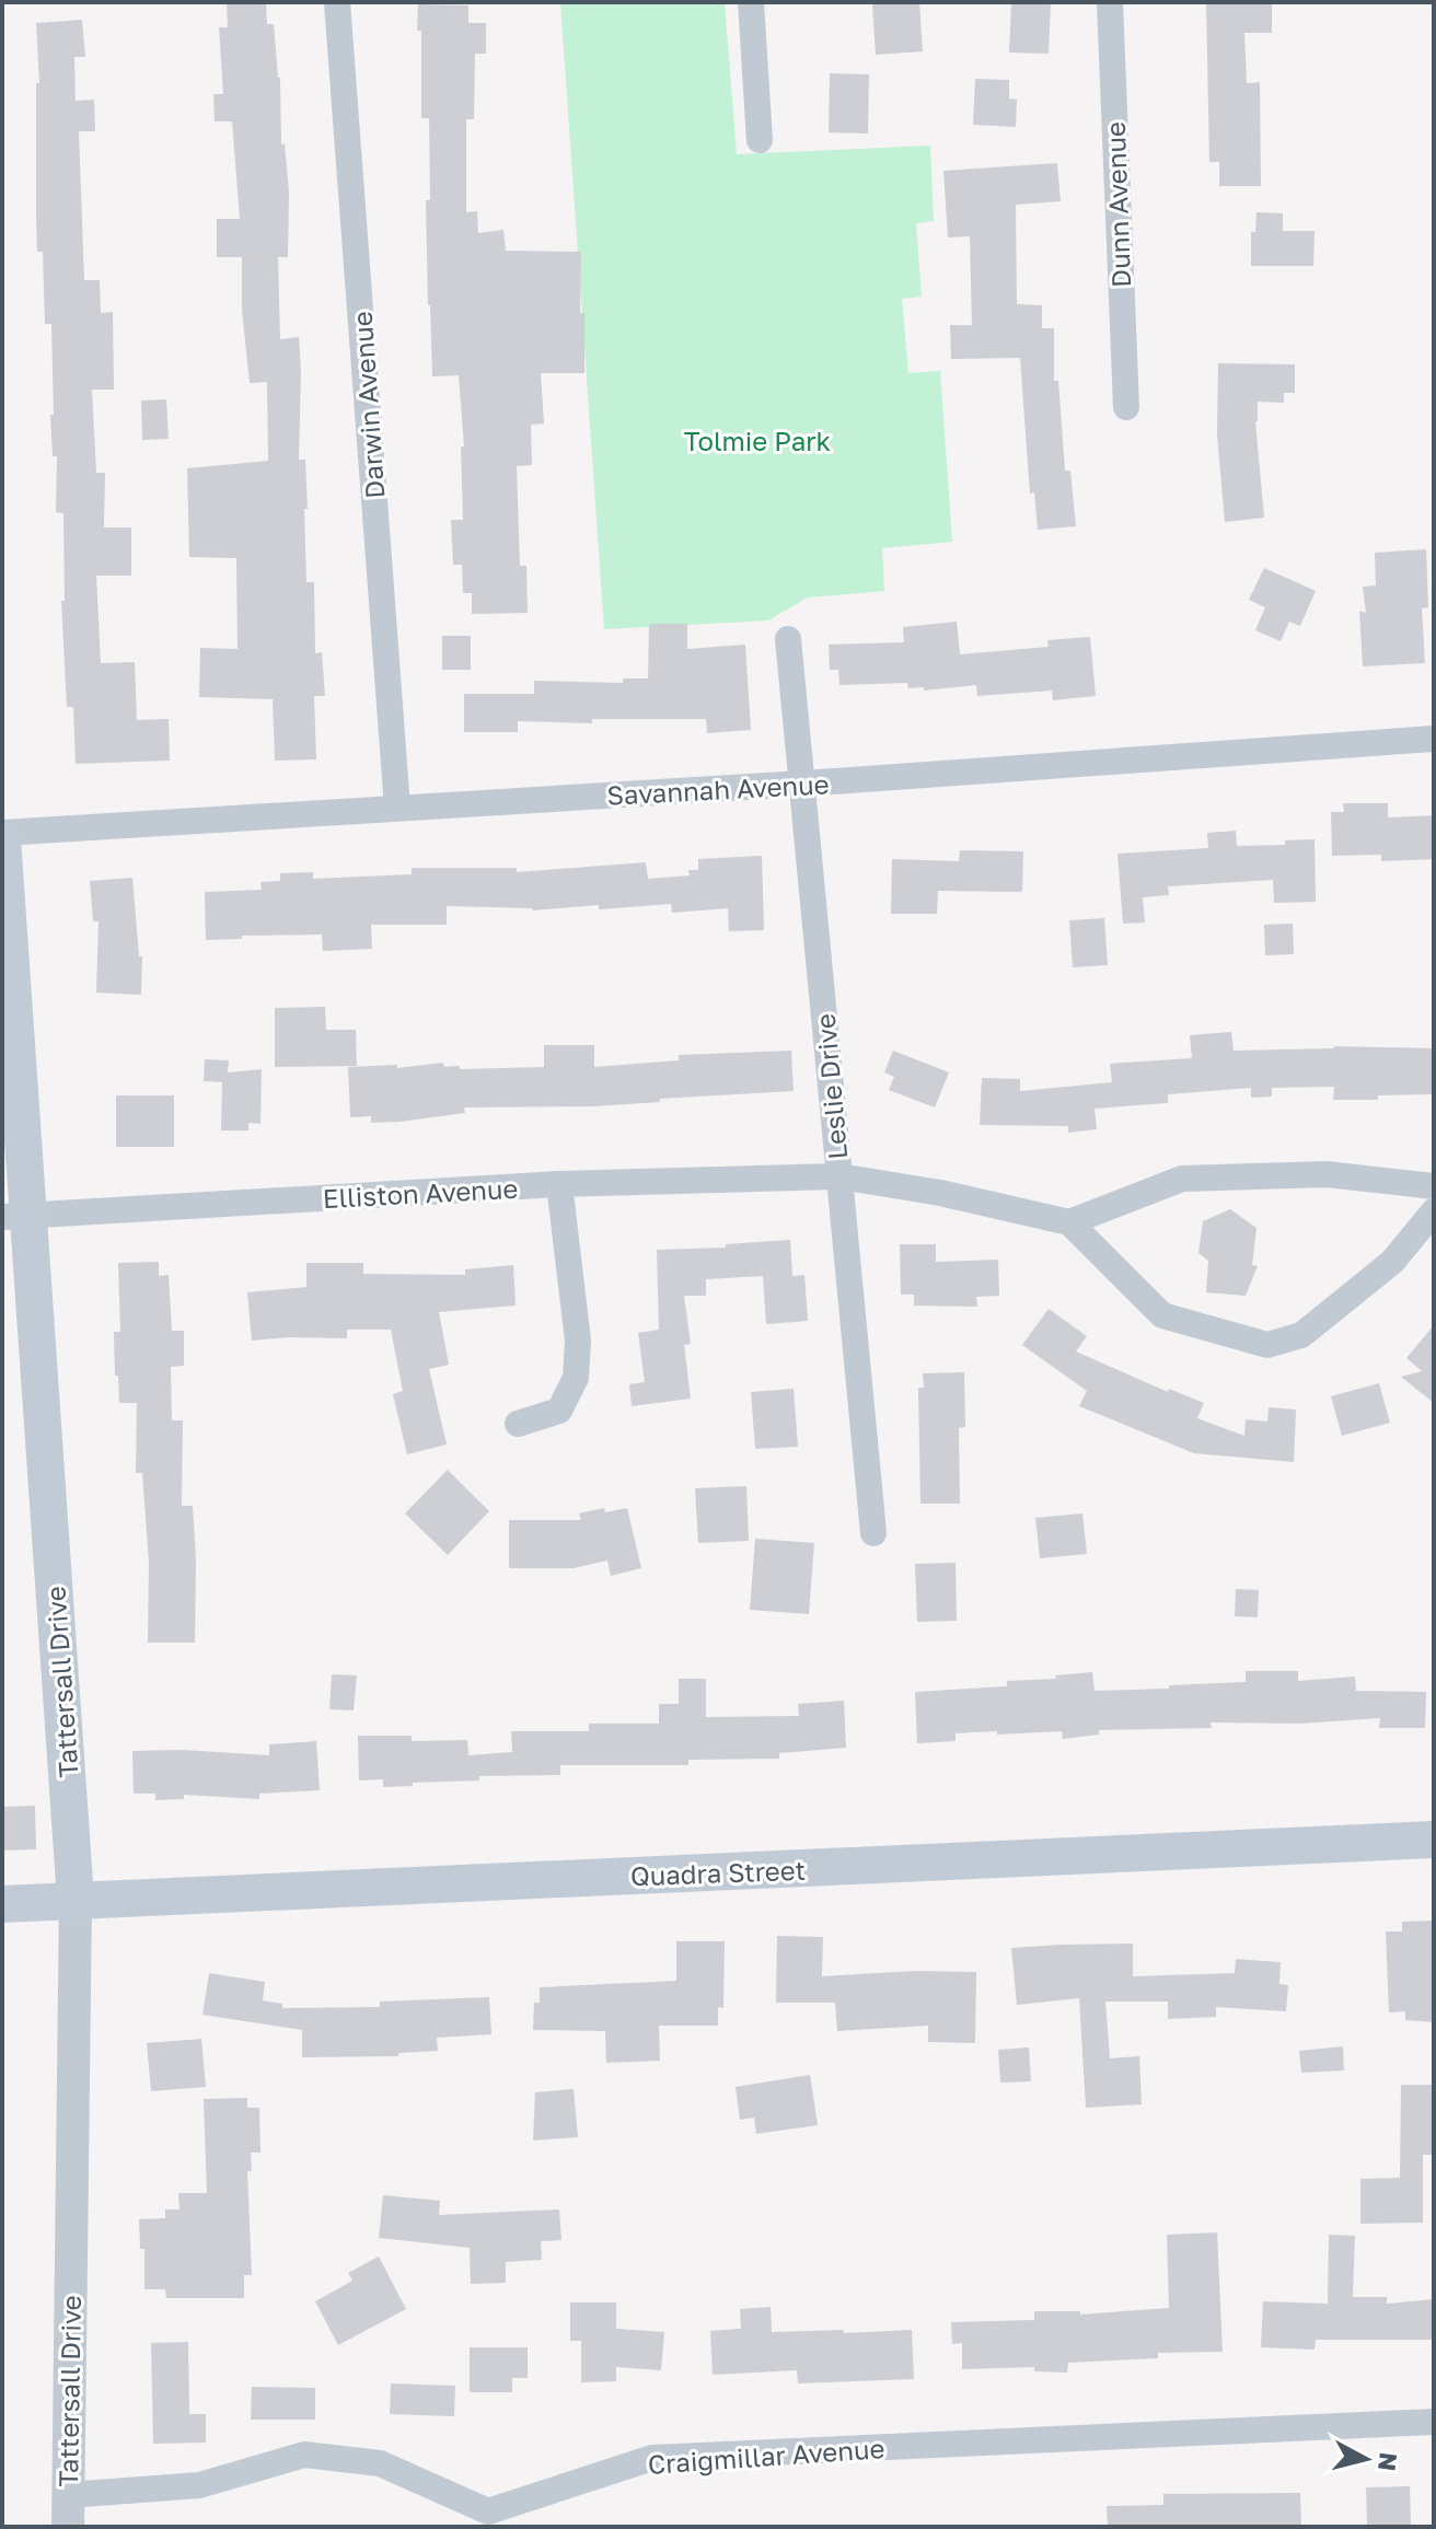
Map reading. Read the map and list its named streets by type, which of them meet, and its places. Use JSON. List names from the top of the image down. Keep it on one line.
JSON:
{"streets":{"main road":["Tattersall Drive","Quadra Street"],"street":["Dunn Avenue","Darwin Avenue","Savannah Avenue","Leslie Drive","Elliston Avenue","Craigmillar Avenue"]},"crossings":[["Darwin Avenue","Savannah Avenue"],["Savannah Avenue","Leslie Drive"],["Savannah Avenue","Tattersall Drive"],["Leslie Drive","Elliston Avenue"],["Elliston Avenue","Tattersall Drive"],["Tattersall Drive","Quadra Street"],["Tattersall Drive","Craigmillar Avenue"]],"parks":["Tolmie Park"],"north":"right"}
